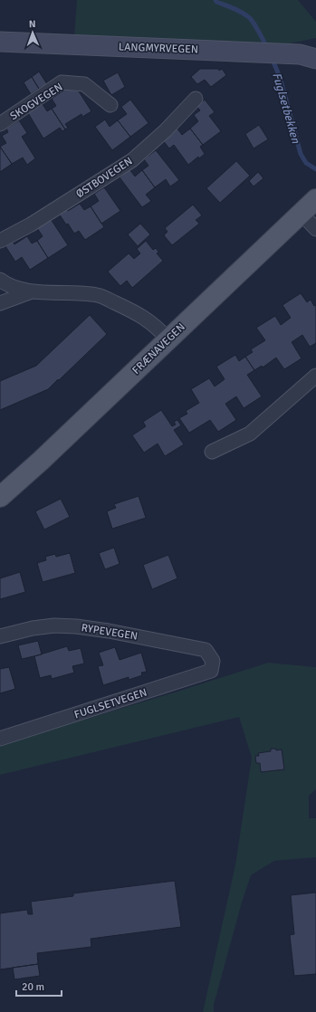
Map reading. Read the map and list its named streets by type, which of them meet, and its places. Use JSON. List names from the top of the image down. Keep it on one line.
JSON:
{"streets":{"main road":["LANGMYRVEGEN","FRÆNAVEGEN"],"street":["SKOGVEGEN","ØSTBOVEGEN","RYPEVEGEN","FUGLSETVEGEN"]},"crossings":[["RYPEVEGEN","FUGLSETVEGEN"]],"water":["Fuglsetbekken"],"scale_bar":"20 m","north":"top"}
